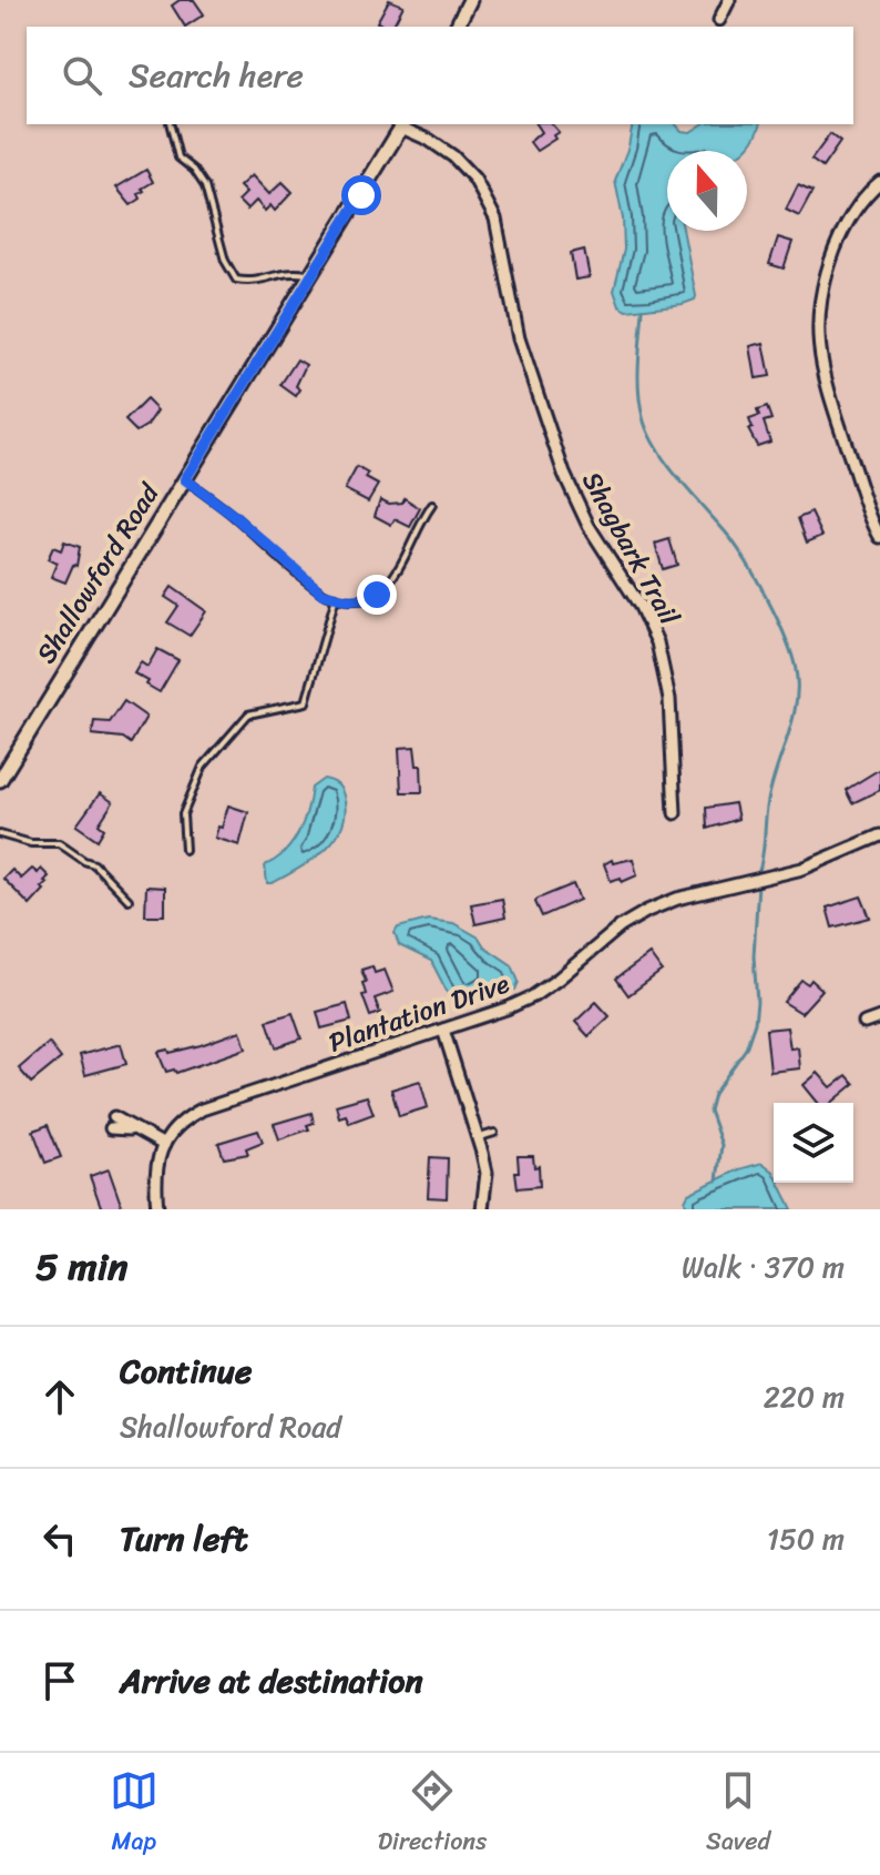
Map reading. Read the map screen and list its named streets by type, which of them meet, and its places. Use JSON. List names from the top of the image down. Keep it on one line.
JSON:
{"streets":{"street":["Shagbark Trail","Shallowford Road","Plantation Drive"]},"crossings":[["Shagbark Trail","Shallowford Road"]],"north":"top","page":{"search":"Search here","heading":["5 min","Walk · 370 m"],"list":[["Continue","Shallowford Road","220 m"],["Turn left","150 m"],"Arrive at destination"],"nav":["Map","Directions","Saved"]}}
